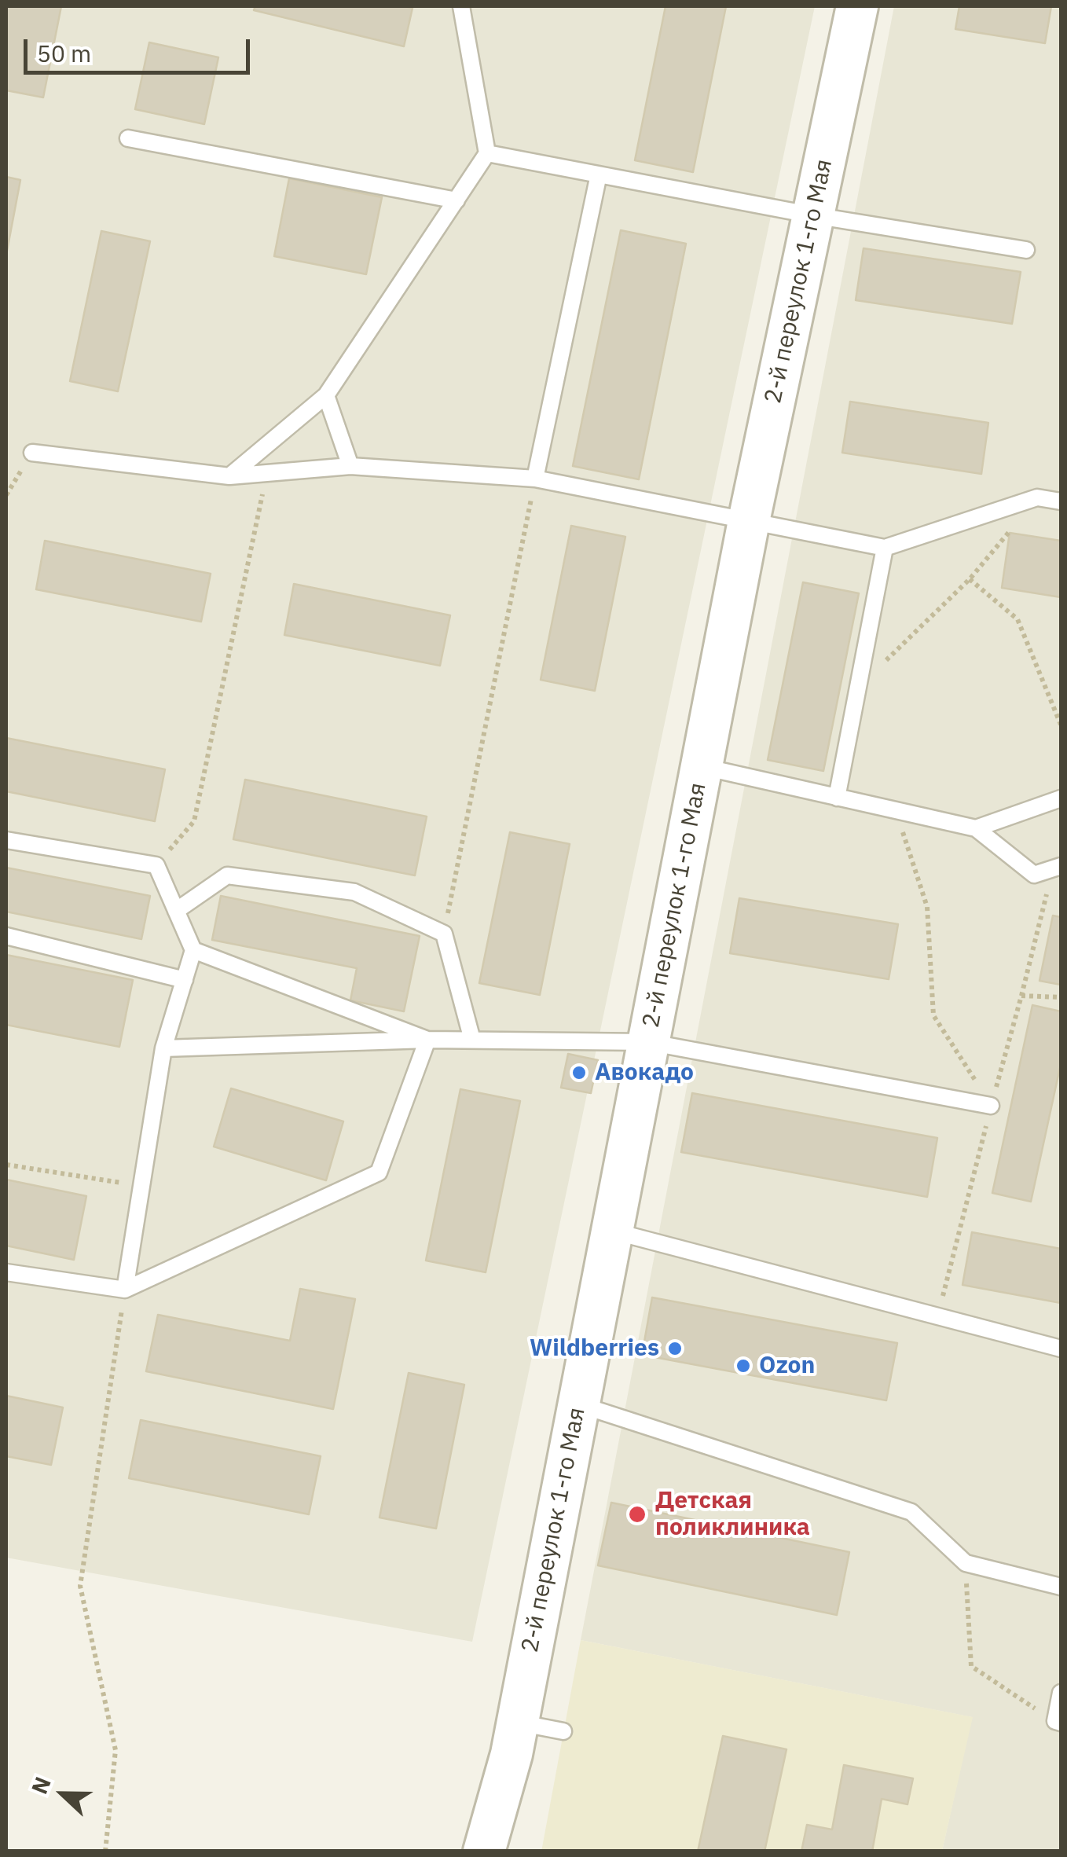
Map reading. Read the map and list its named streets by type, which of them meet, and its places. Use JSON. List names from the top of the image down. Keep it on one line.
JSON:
{"streets":{"street":["2-й переулок 1-го Мая"]},"places":["Авокадо","Wildberries","Ozon","Детская поликлиника"],"scale_bar":"50 m","north":"left"}
